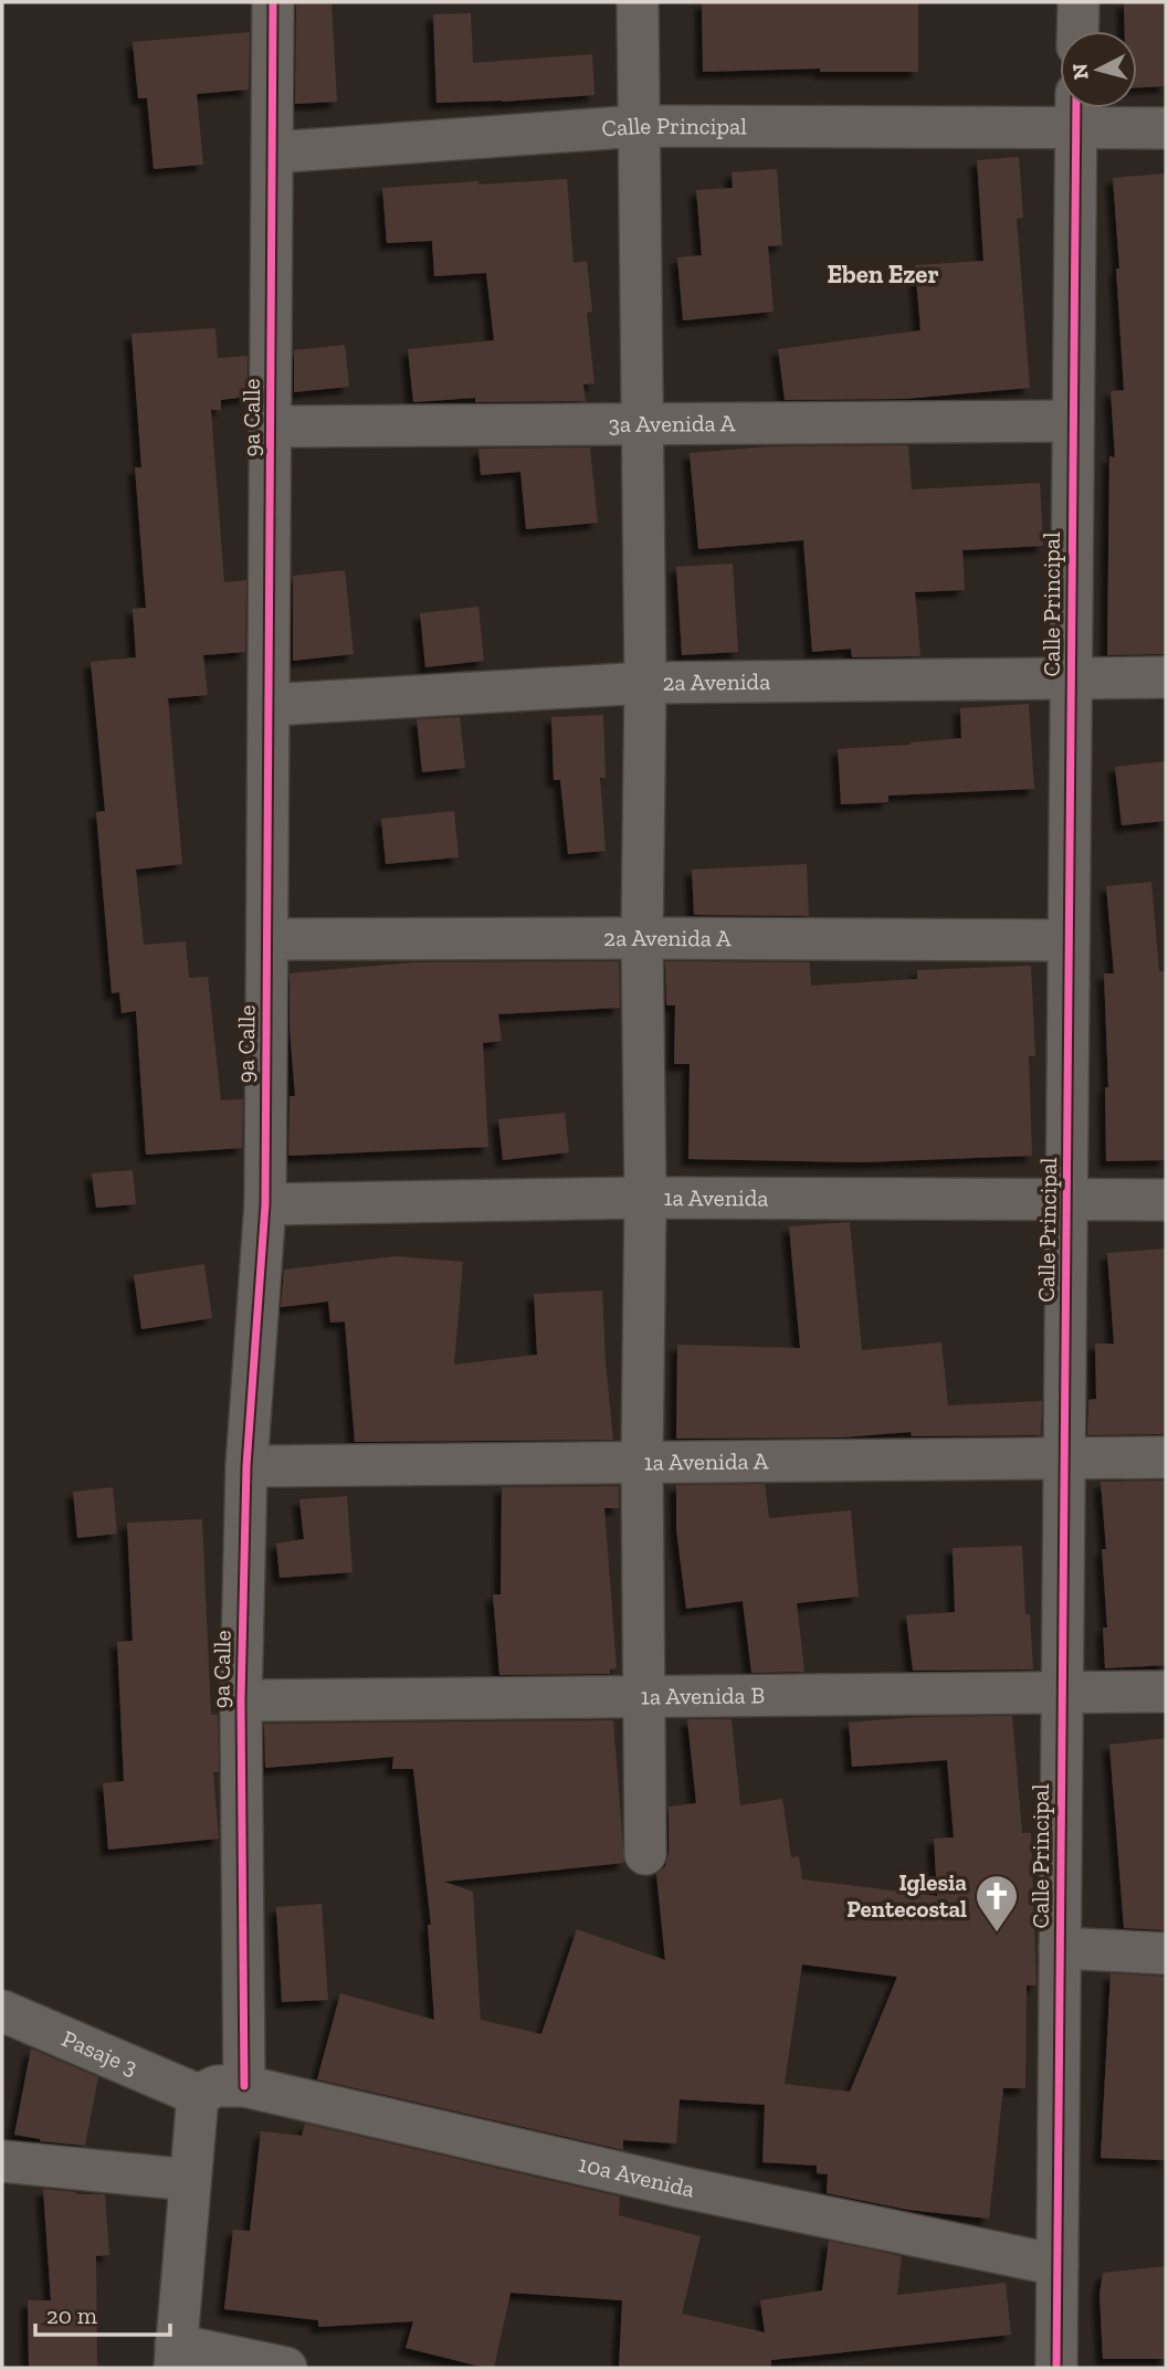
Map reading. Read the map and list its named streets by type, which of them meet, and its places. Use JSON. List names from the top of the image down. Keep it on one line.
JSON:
{"streets":{"street":["Calle Principal","9a Calle","3a Avenida A","2a Avenida","2a Avenida A","1a Avenida","1a Avenida A","1a Avenida B","Pasaje 3","10a Avenida"]},"crossings":[["Calle Principal","9a Calle"],["Calle Principal","3a Avenida A"],["Calle Principal","2a Avenida"],["Calle Principal","2a Avenida A"],["Calle Principal","1a Avenida"],["Calle Principal","1a Avenida A"],["Calle Principal","1a Avenida B"],["Calle Principal","10a Avenida"],["9a Calle","3a Avenida A"],["9a Calle","2a Avenida"],["9a Calle","2a Avenida A"],["9a Calle","1a Avenida"],["9a Calle","1a Avenida A"],["9a Calle","1a Avenida B"],["9a Calle","Pasaje 3"],["9a Calle","10a Avenida"],["Pasaje 3","10a Avenida"]],"districts":["Eben Ezer"],"places":{"church":["Iglesia Pentecostal"]},"scale_bar":"20 m","north":"left"}
